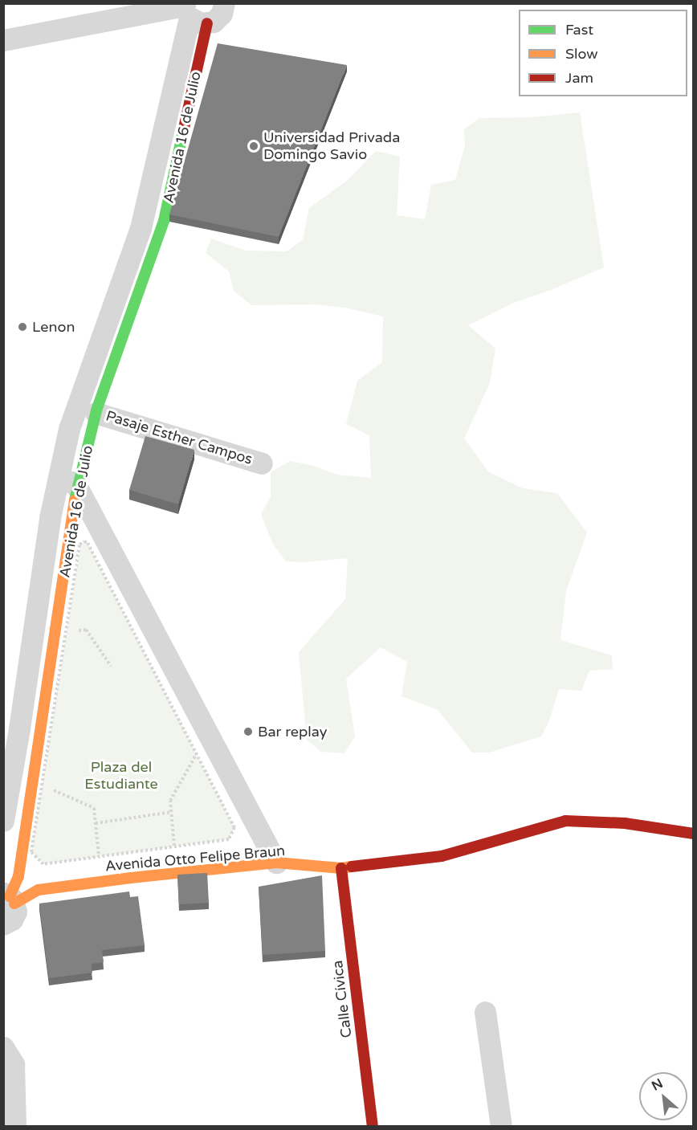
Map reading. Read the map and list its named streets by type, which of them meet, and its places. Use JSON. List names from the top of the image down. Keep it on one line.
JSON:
{"streets":{"street":["Avenida 16 de Julio","Pasaje Esther Campos","Avenida Otto Felipe Braun","Calle Cívica"]},"crossings":[["Avenida 16 de Julio","Pasaje Esther Campos"],["Avenida 16 de Julio","Avenida Otto Felipe Braun"],["Avenida Otto Felipe Braun","Calle Cívica"]],"parks":["Plaza del Estudiante"],"places":["Universidad Privada Domingo Savio","Lenon","Bar replay"],"legend":["Fast","Slow","Jam"],"north":"top left"}
